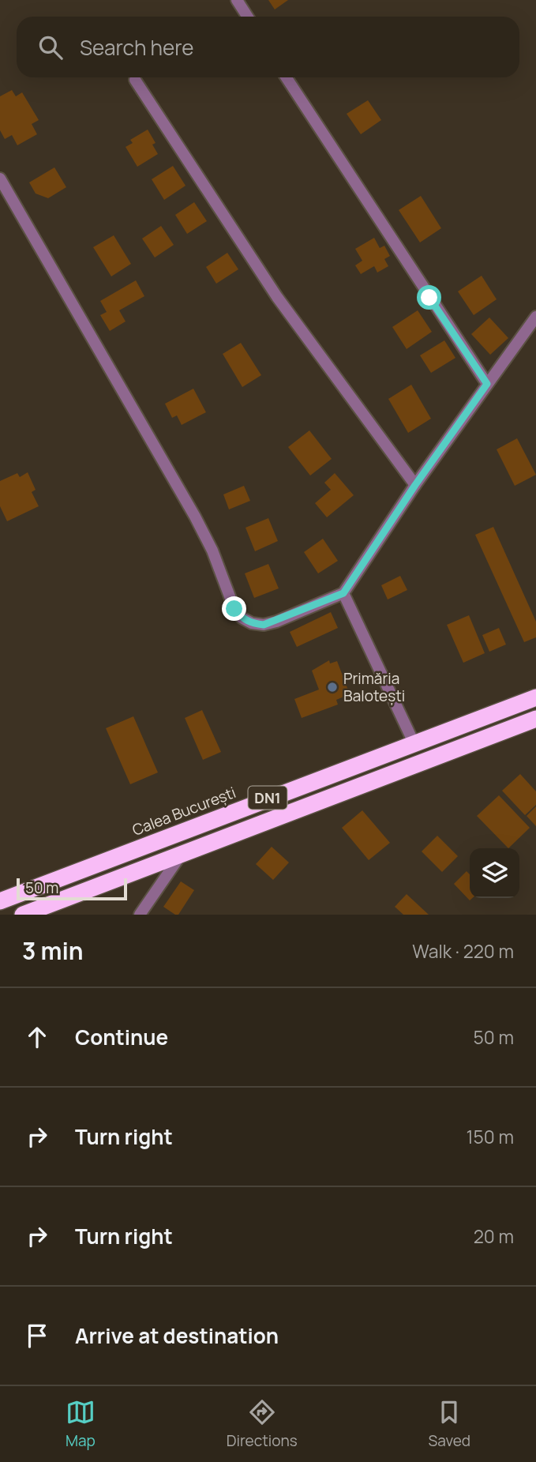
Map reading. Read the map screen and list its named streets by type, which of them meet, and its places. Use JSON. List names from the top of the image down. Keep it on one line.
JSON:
{"streets":{"highway":["DN1","Calea București"]},"places":["Primăria Balotești"],"scale_bar":"50 m","page":{"search":"Search here","scale":"50 m","heading":["3 min","Walk · 220 m"],"list":[["Continue","50 m"],["Turn right","150 m"],["Turn right","20 m"],"Arrive at destination"],"nav":["Map","Directions","Saved"]}}
